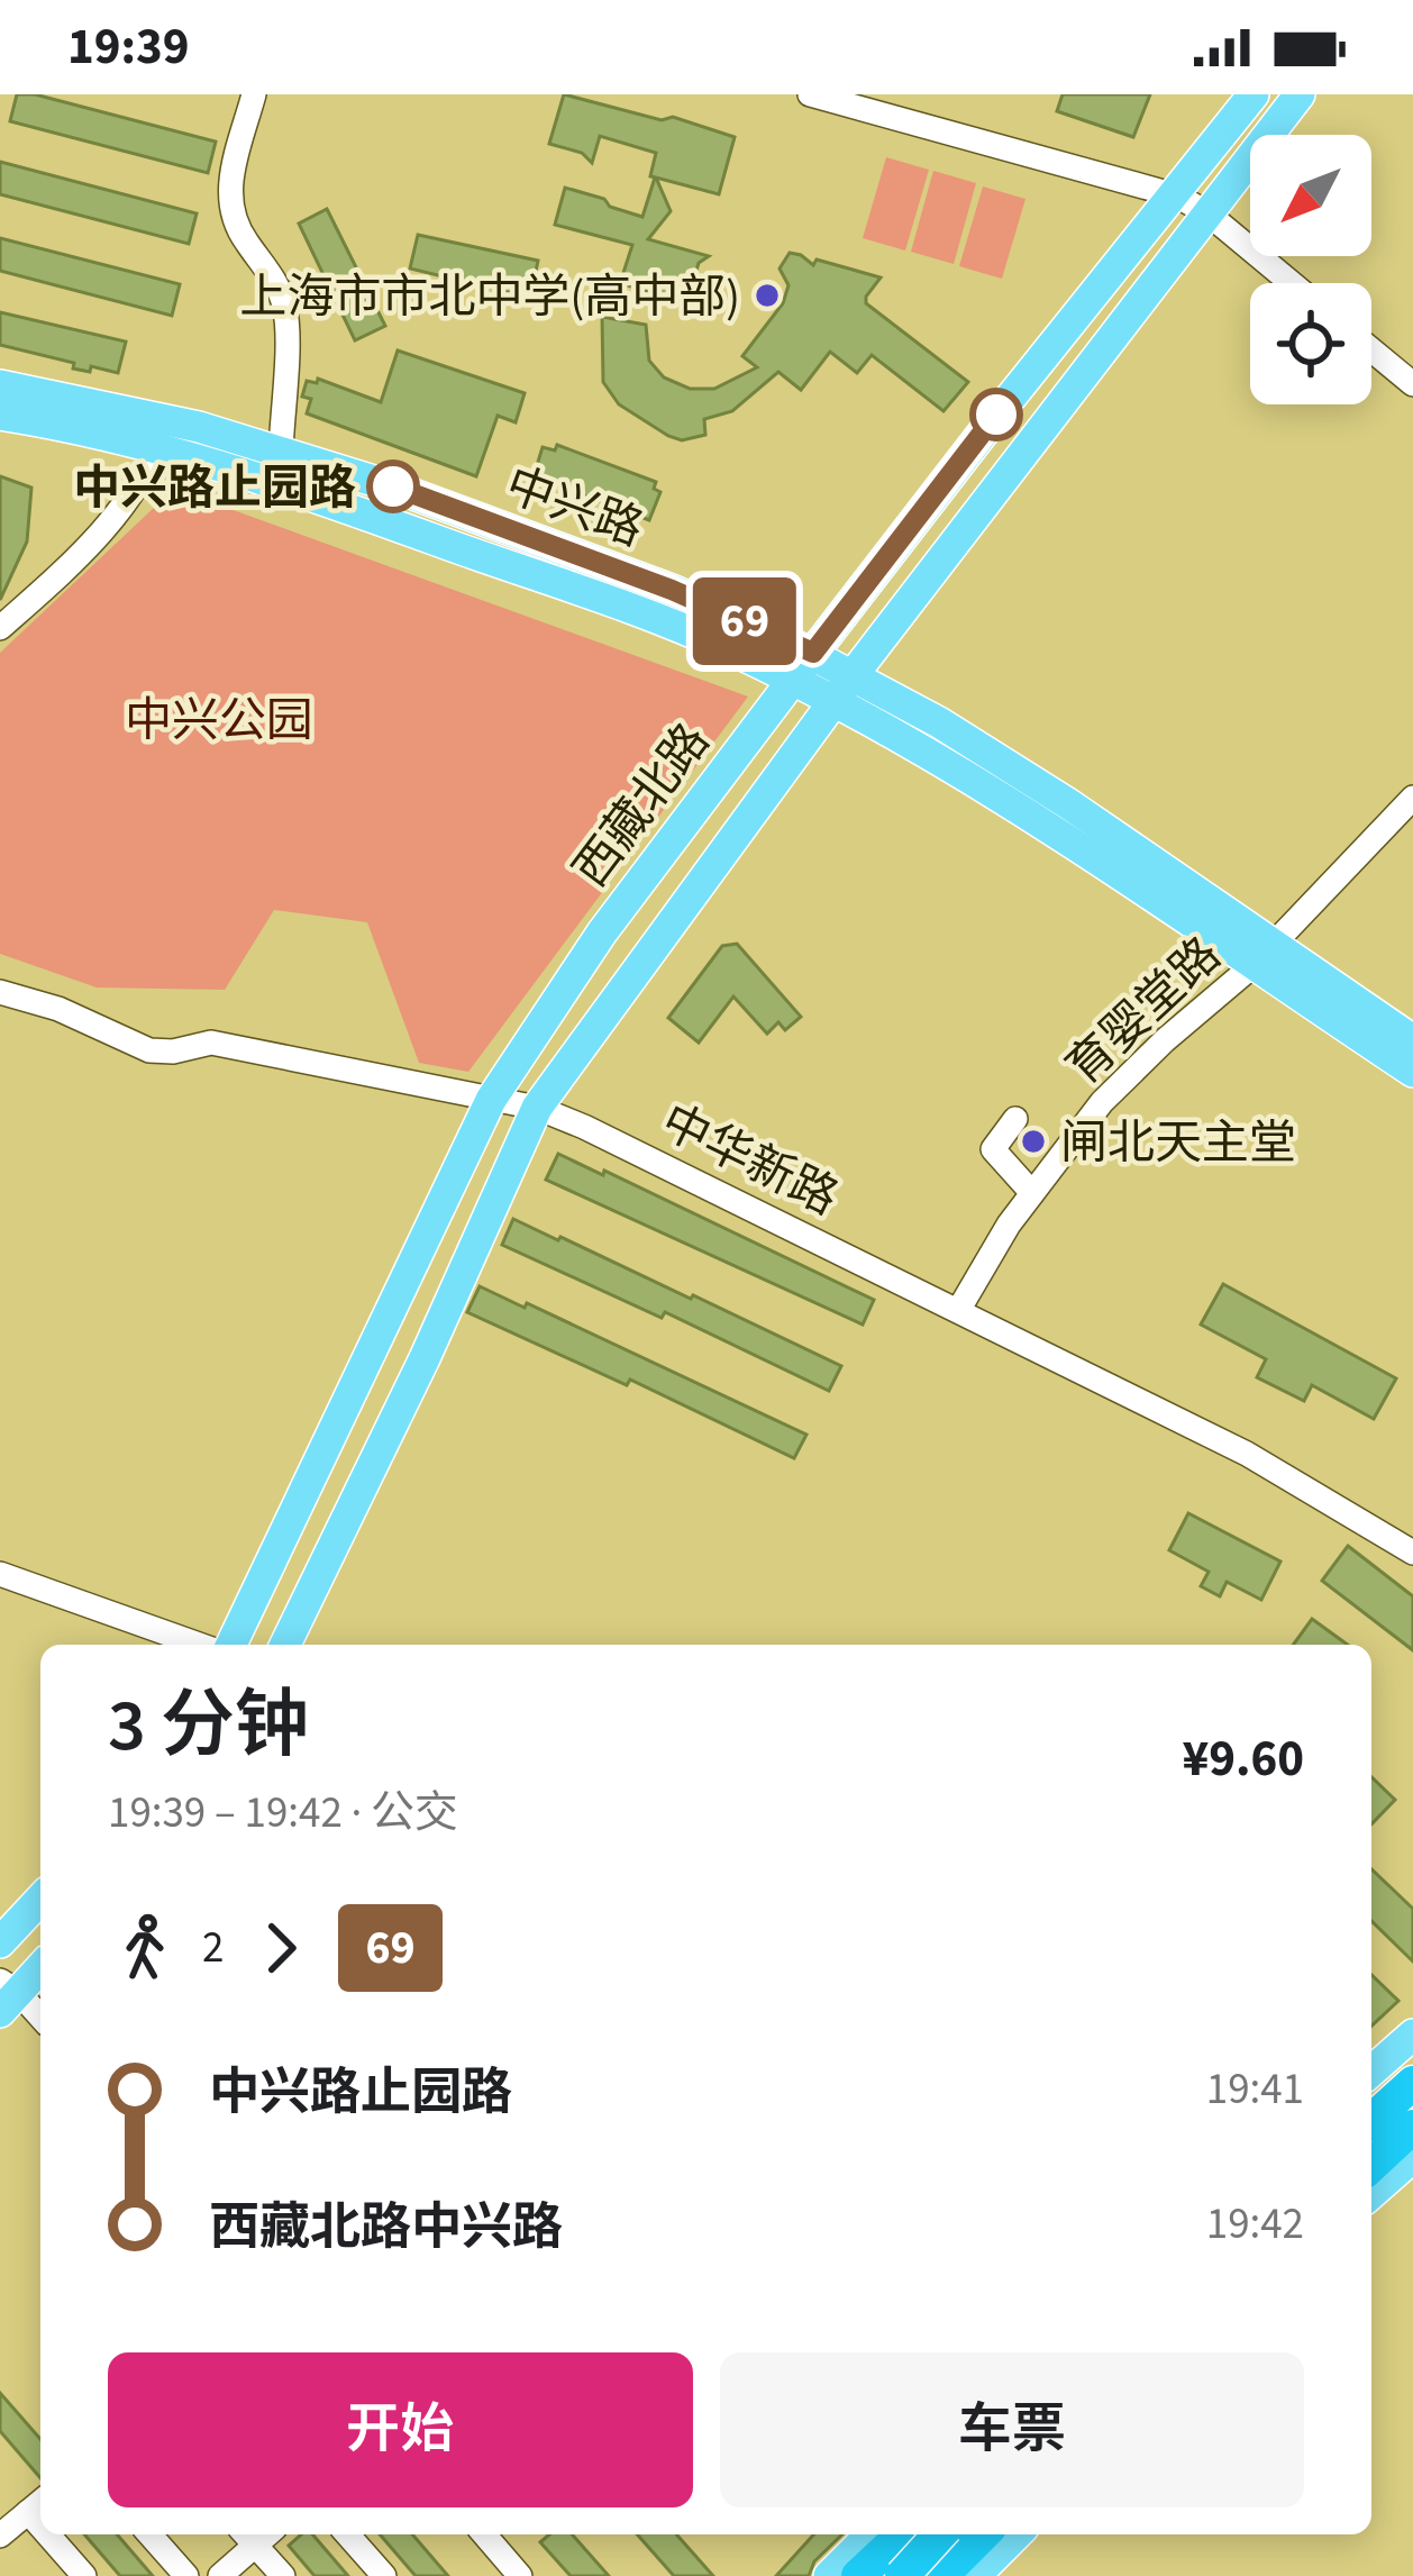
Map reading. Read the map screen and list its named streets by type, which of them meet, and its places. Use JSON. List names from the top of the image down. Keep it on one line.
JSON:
{"streets":{"main road":["中兴路","西藏北路"],"street":["育婴堂路","中华新路"]},"crossings":[["中兴路","西藏北路"],["中兴路","育婴堂路"],["西藏北路","中华新路"],["育婴堂路","中华新路"]],"parks":["中兴公园"],"places":["上海市市北中学(高中部)","中兴路止园路","闸北天主堂"],"lines":["bus line 69"],"north":"bottom left","page":{"status":"19:39","on_map":"69","heading":["3 分钟","19:39 – 19:42 · 公交","¥9.60"],"legs":["2","69"],"list":[{"name":"中兴路止园路","value":"19:41"},{"name":"西藏北路中兴路","value":"19:42"}],"buttons":["开始","车票"]}}
